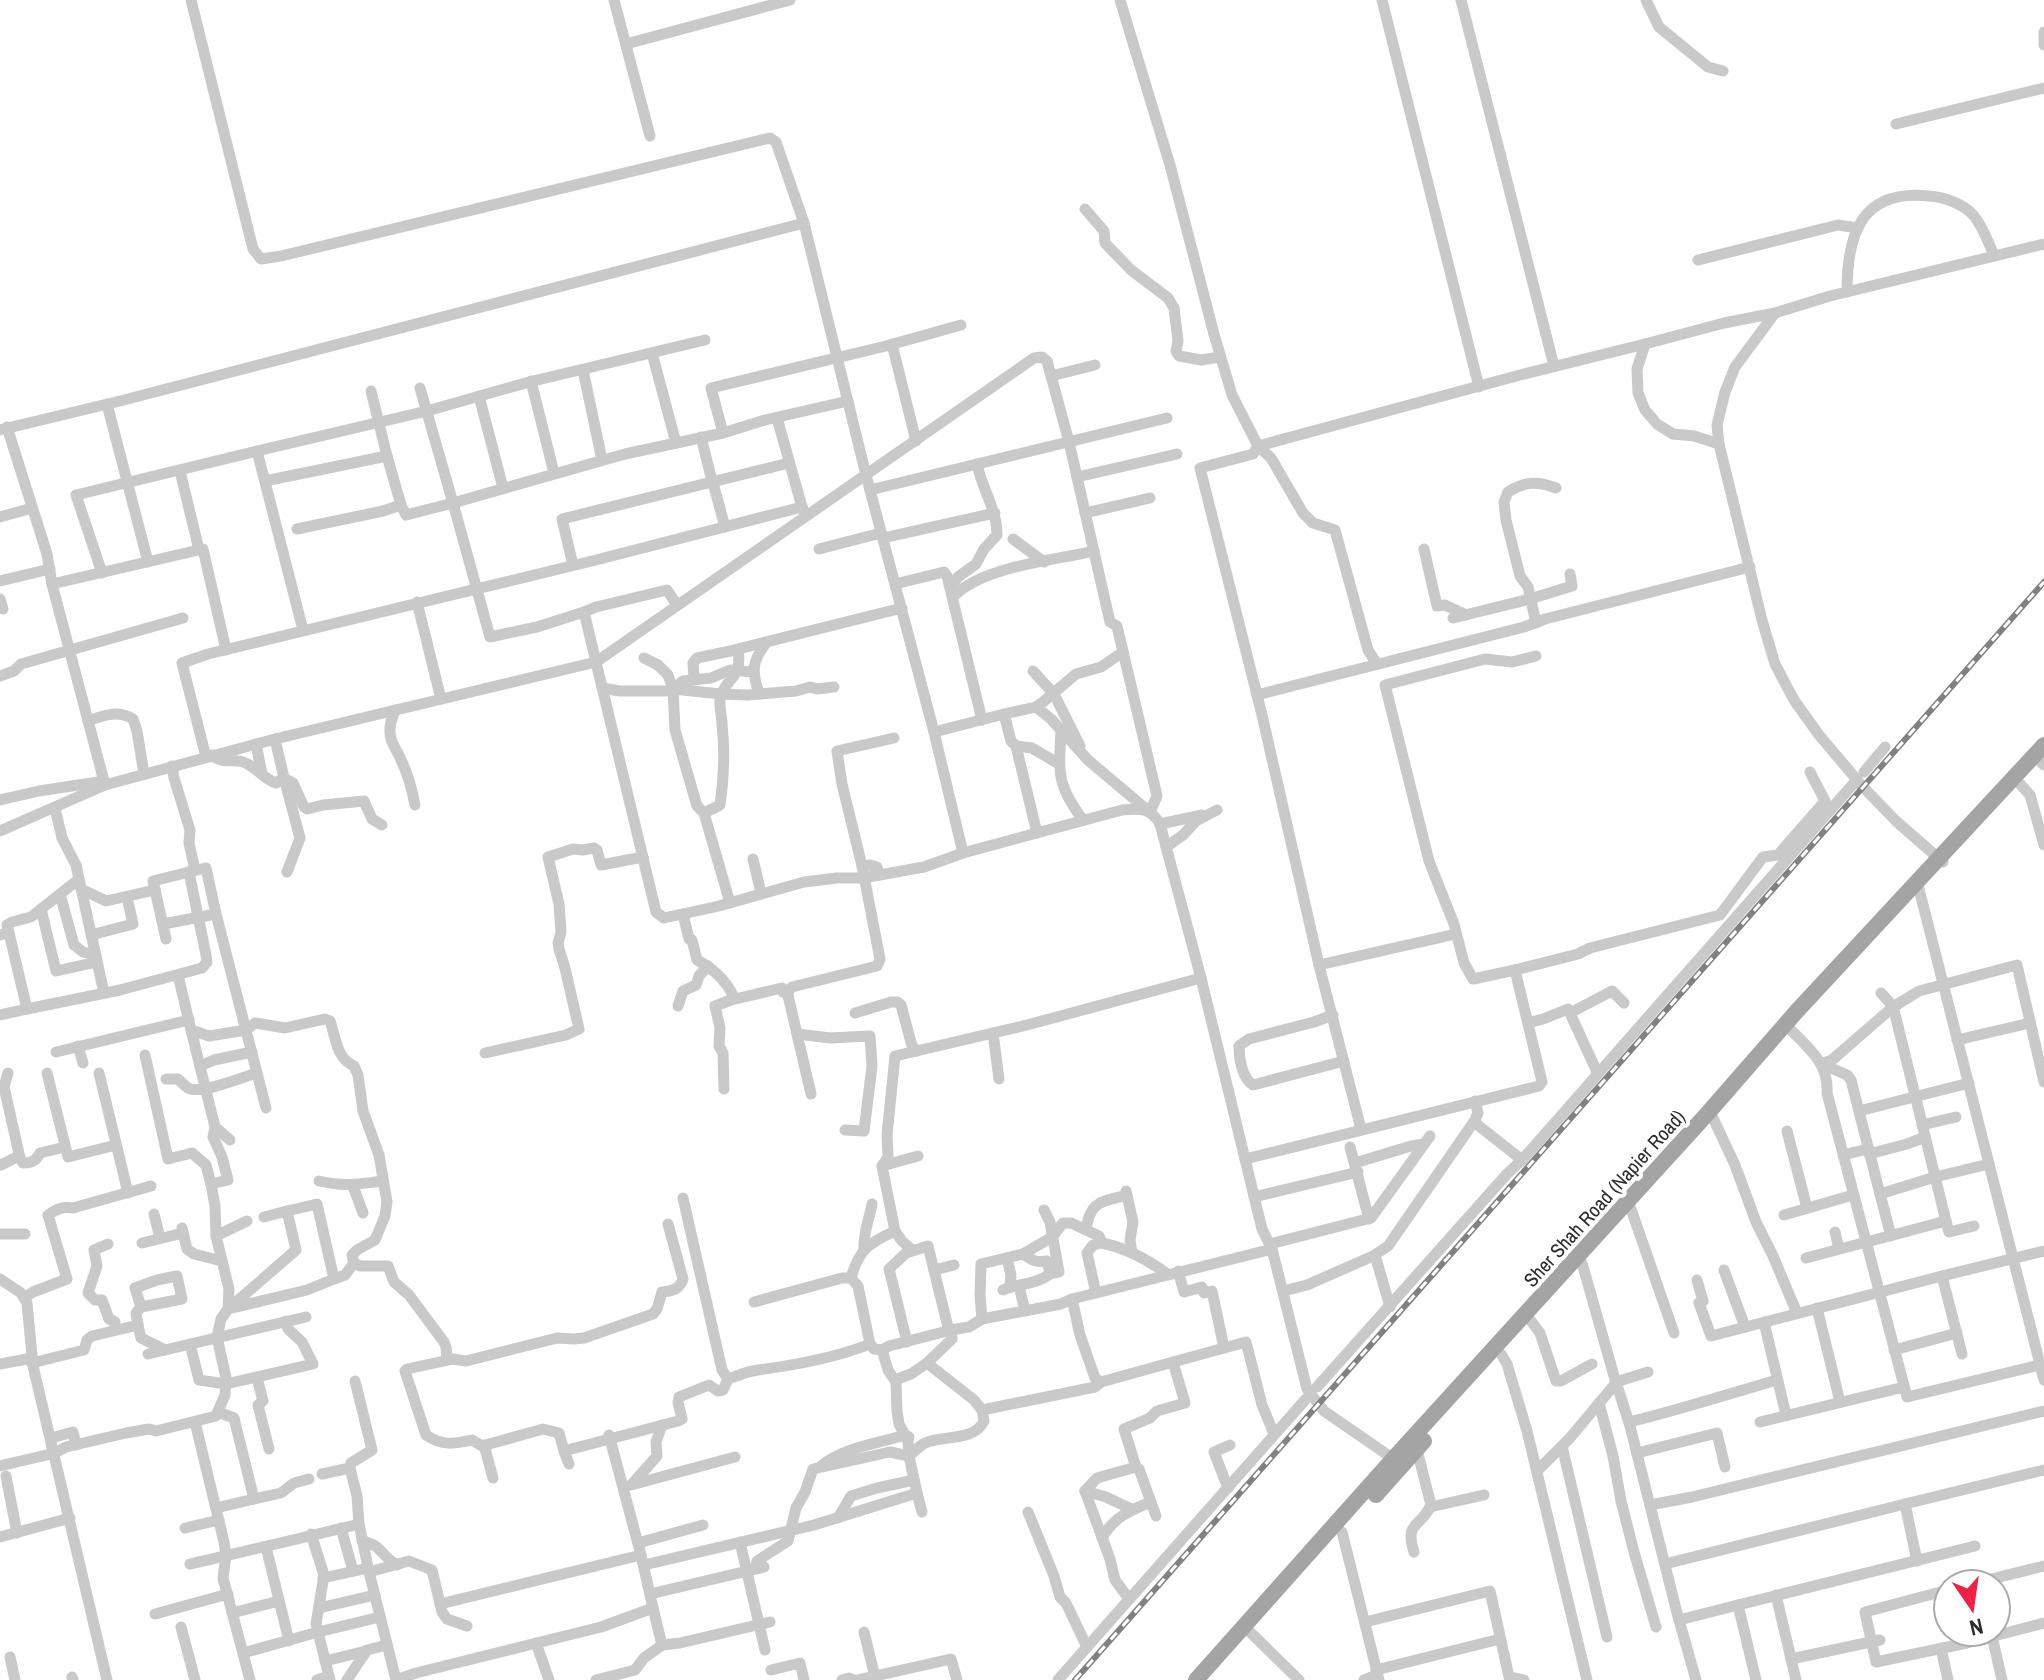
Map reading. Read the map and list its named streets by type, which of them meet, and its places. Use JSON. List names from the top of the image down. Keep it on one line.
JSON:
{"streets":{"main road":["Sher Shah Road (Napier Road)"]},"north":"bottom"}
